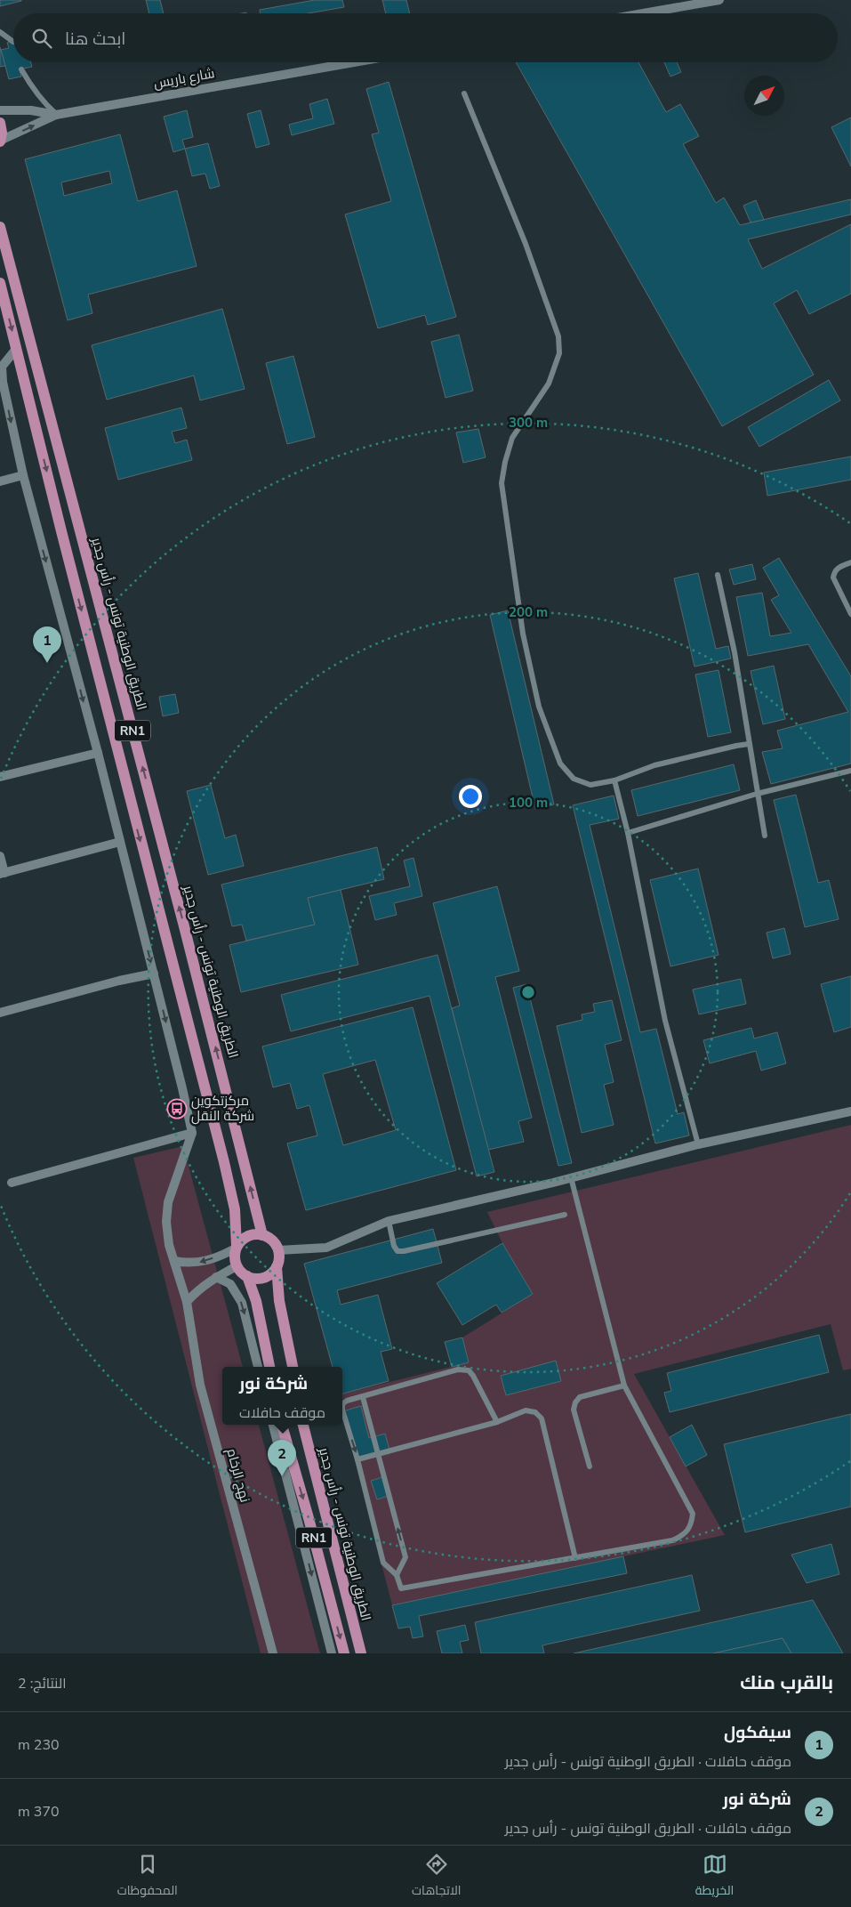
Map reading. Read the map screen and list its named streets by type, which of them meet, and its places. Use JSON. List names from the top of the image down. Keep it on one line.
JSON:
{"streets":{"main road":["الطريق الوطنية تونس - رأس جدير","RN1"],"street":["شارع باريس","نهج الرخام"]},"crossings":[["الطريق الوطنية تونس - رأس جدير","RN1"]],"places":{"bus stop":["مركزتكوين شركة النقل"]},"north":"top right","page":{"search":"ابحث هنا","pins":["1","2"],"popup":["شركة نور","موقف حافلات"],"heading":["بالقرب منك","النتائج: 2"],"list":[{"mark":"1","name":"سيفكول","note":"موقف حافلات · الطريق الوطنية تونس - رأس جدير","value":"230 m"},{"mark":"2","name":"شركة نور","note":"موقف حافلات · الطريق الوطنية تونس - رأس جدير","value":"370 m"}],"nav":["الخريطة","الاتجاهات","المحفوظات"]},"rings":["300 m","200 m","100 m"]}
